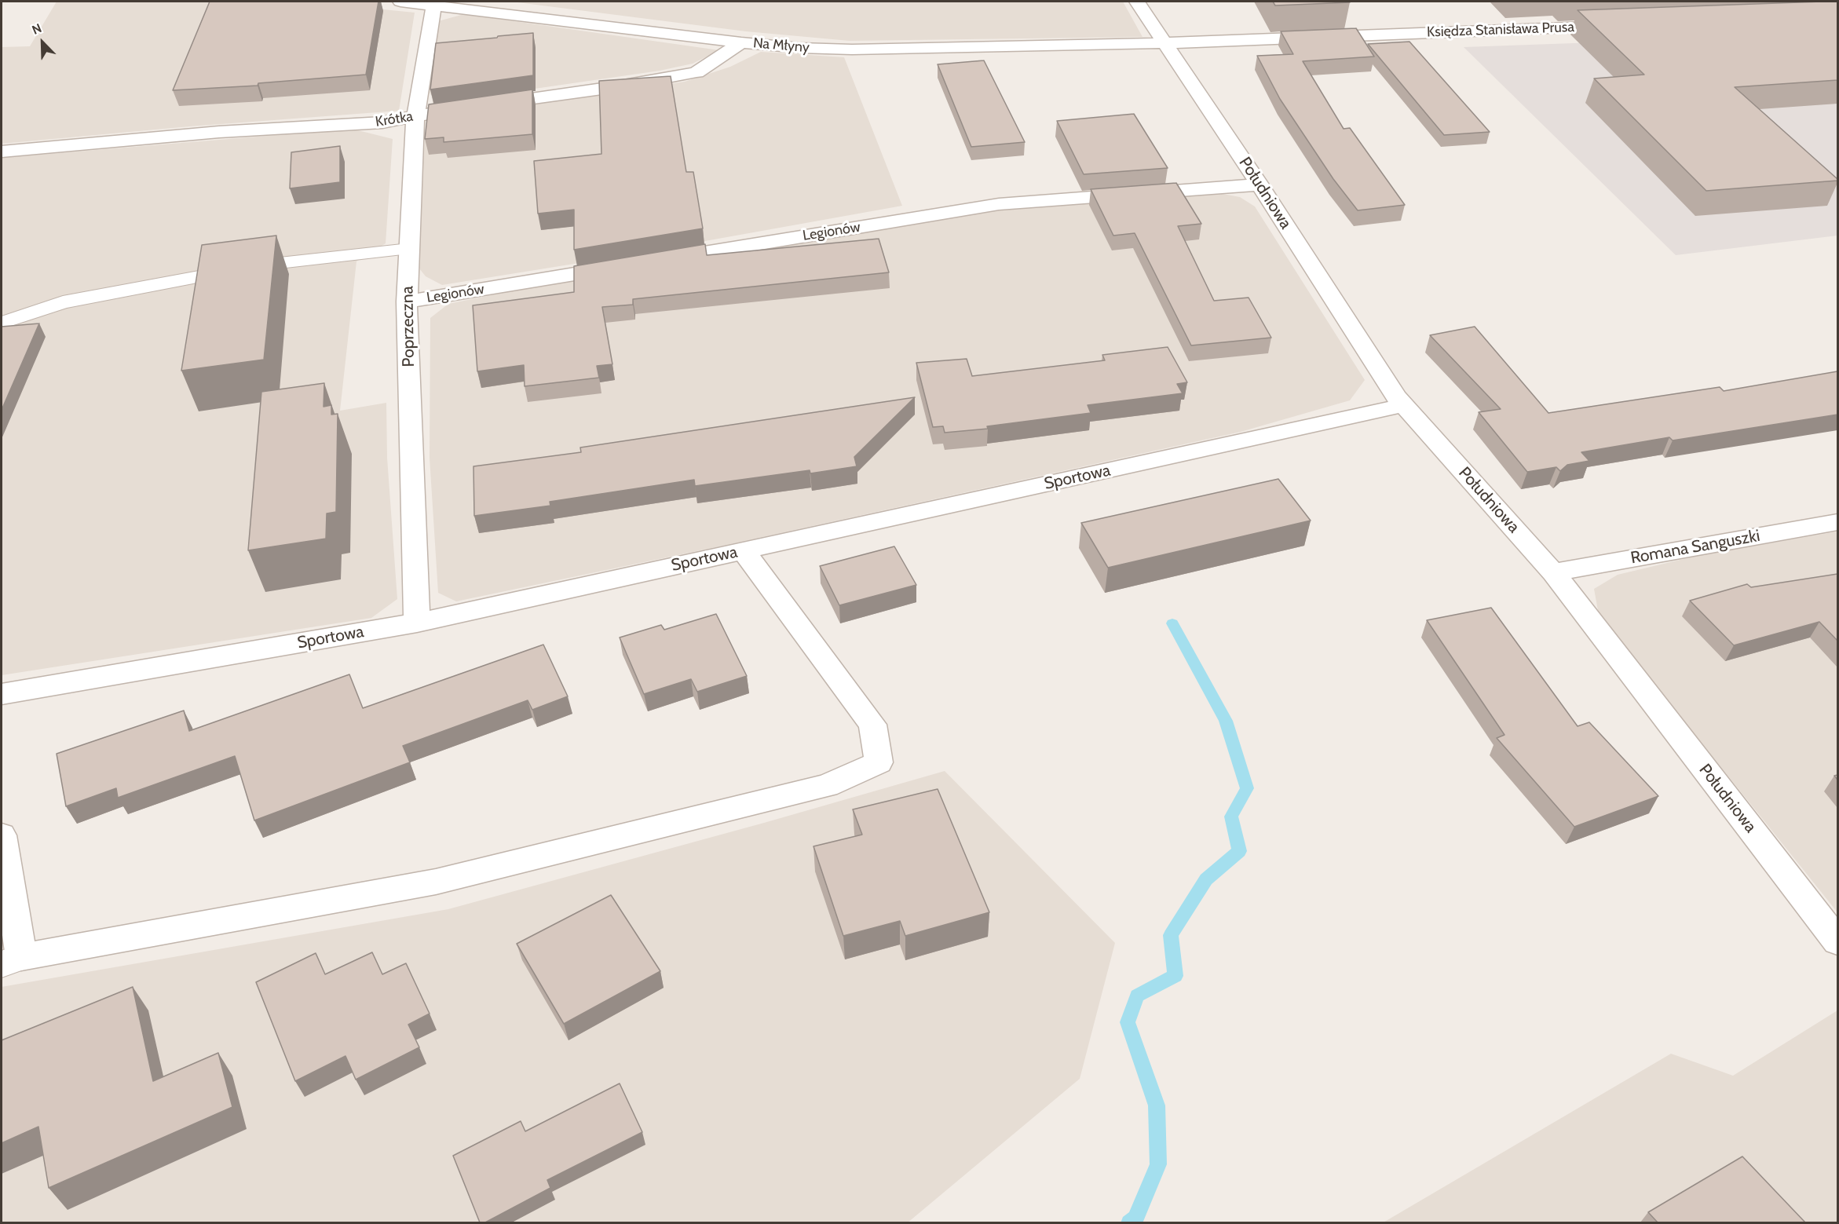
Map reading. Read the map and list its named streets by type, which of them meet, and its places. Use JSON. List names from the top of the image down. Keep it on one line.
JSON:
{"streets":{"street":["Księdza Stanisława Prusa","Na Młyny","Krótka","Południowa","Legionów","Poprzeczna","Sportowa","Romana Sanguszki"]},"crossings":[["Księdza Stanisława Prusa","Na Młyny"],["Księdza Stanisława Prusa","Południowa"],["Na Młyny","Krótka"],["Na Młyny","Południowa"],["Na Młyny","Poprzeczna"],["Krótka","Poprzeczna"],["Południowa","Legionów"],["Południowa","Sportowa"],["Południowa","Romana Sanguszki"],["Legionów","Poprzeczna"],["Poprzeczna","Sportowa"]],"north":"top left"}
